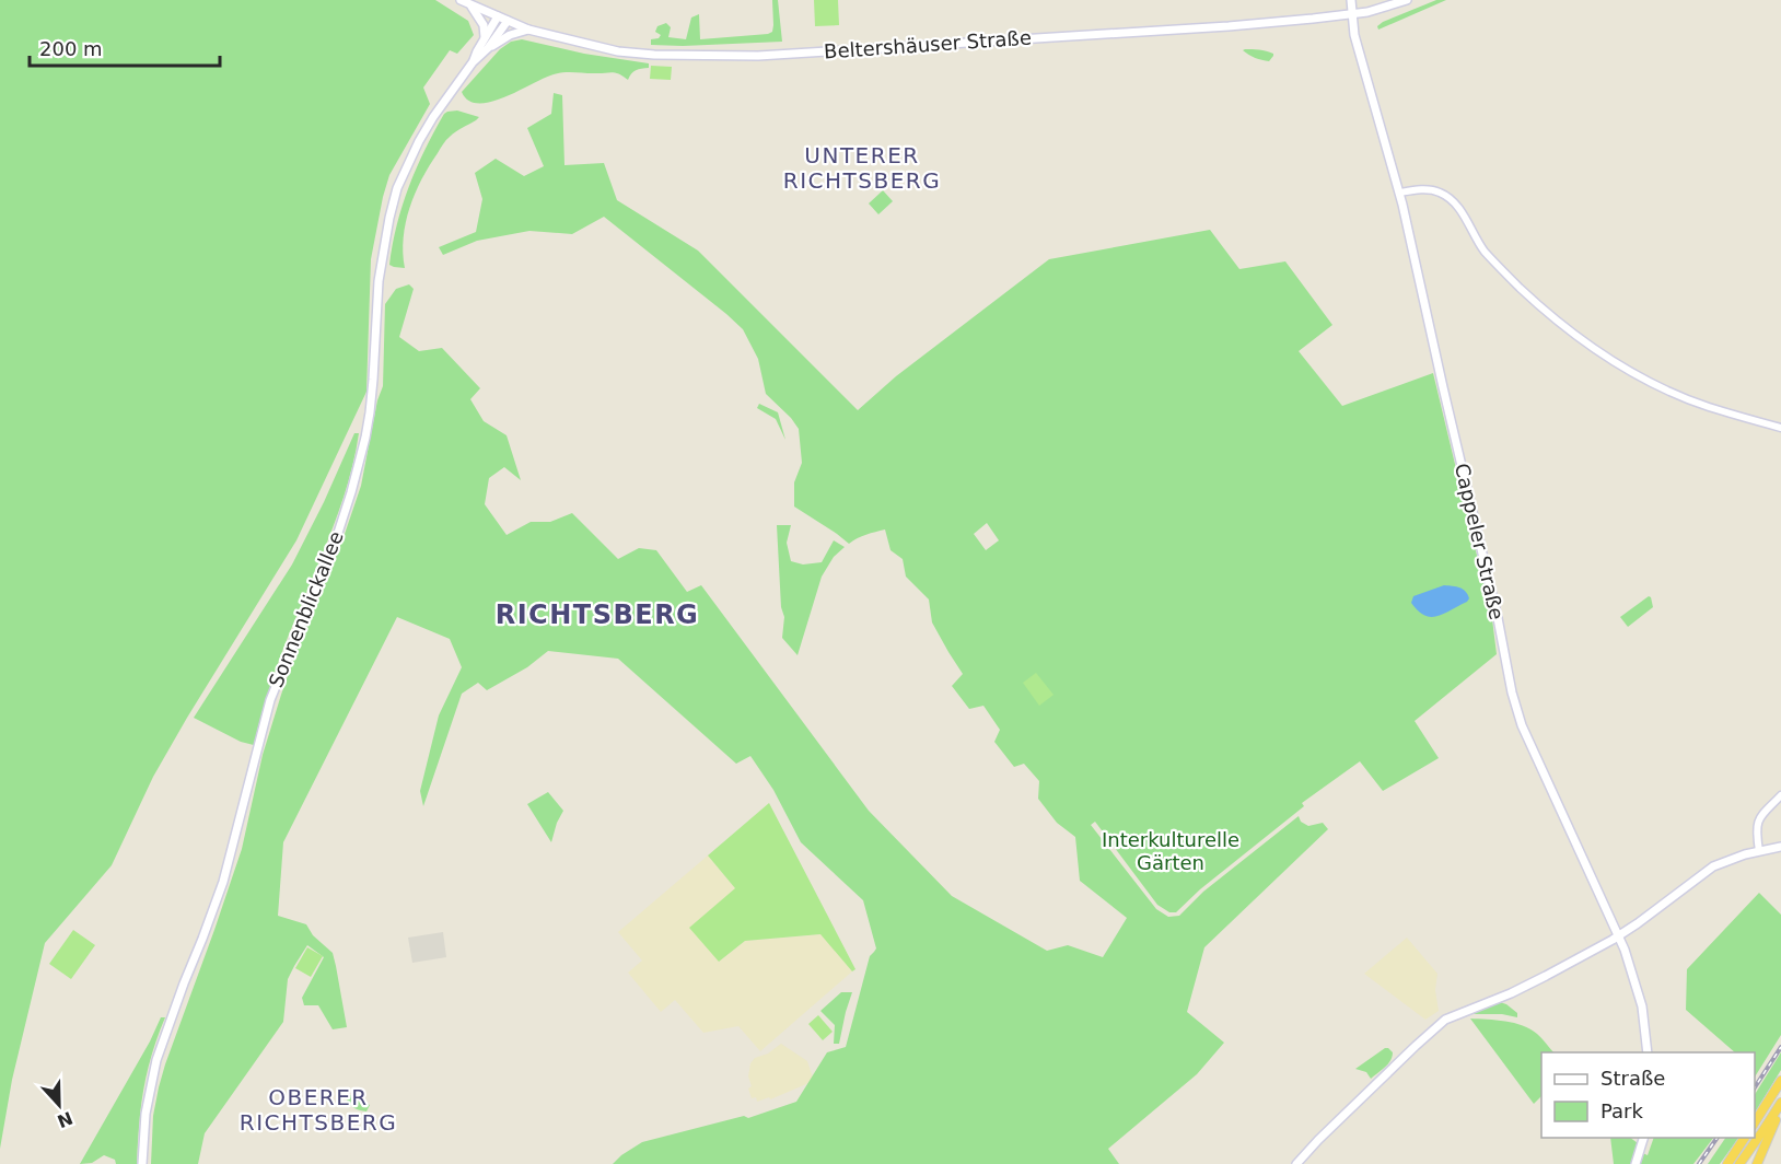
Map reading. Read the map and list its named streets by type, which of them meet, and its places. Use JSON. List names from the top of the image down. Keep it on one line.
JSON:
{"streets":{"main road":["Beltershäuser Straße","Cappeler Straße","Sonnenblickallee"]},"crossings":[["Beltershäuser Straße","Cappeler Straße"],["Beltershäuser Straße","Sonnenblickallee"]],"districts":["UNTERER RICHTSBERG","RICHTSBERG","OBERER RICHTSBERG"],"parks":["Interkulturelle Gärten"],"legend":["Straße","Park"],"scale_bar":"200 m","north":"bottom"}
